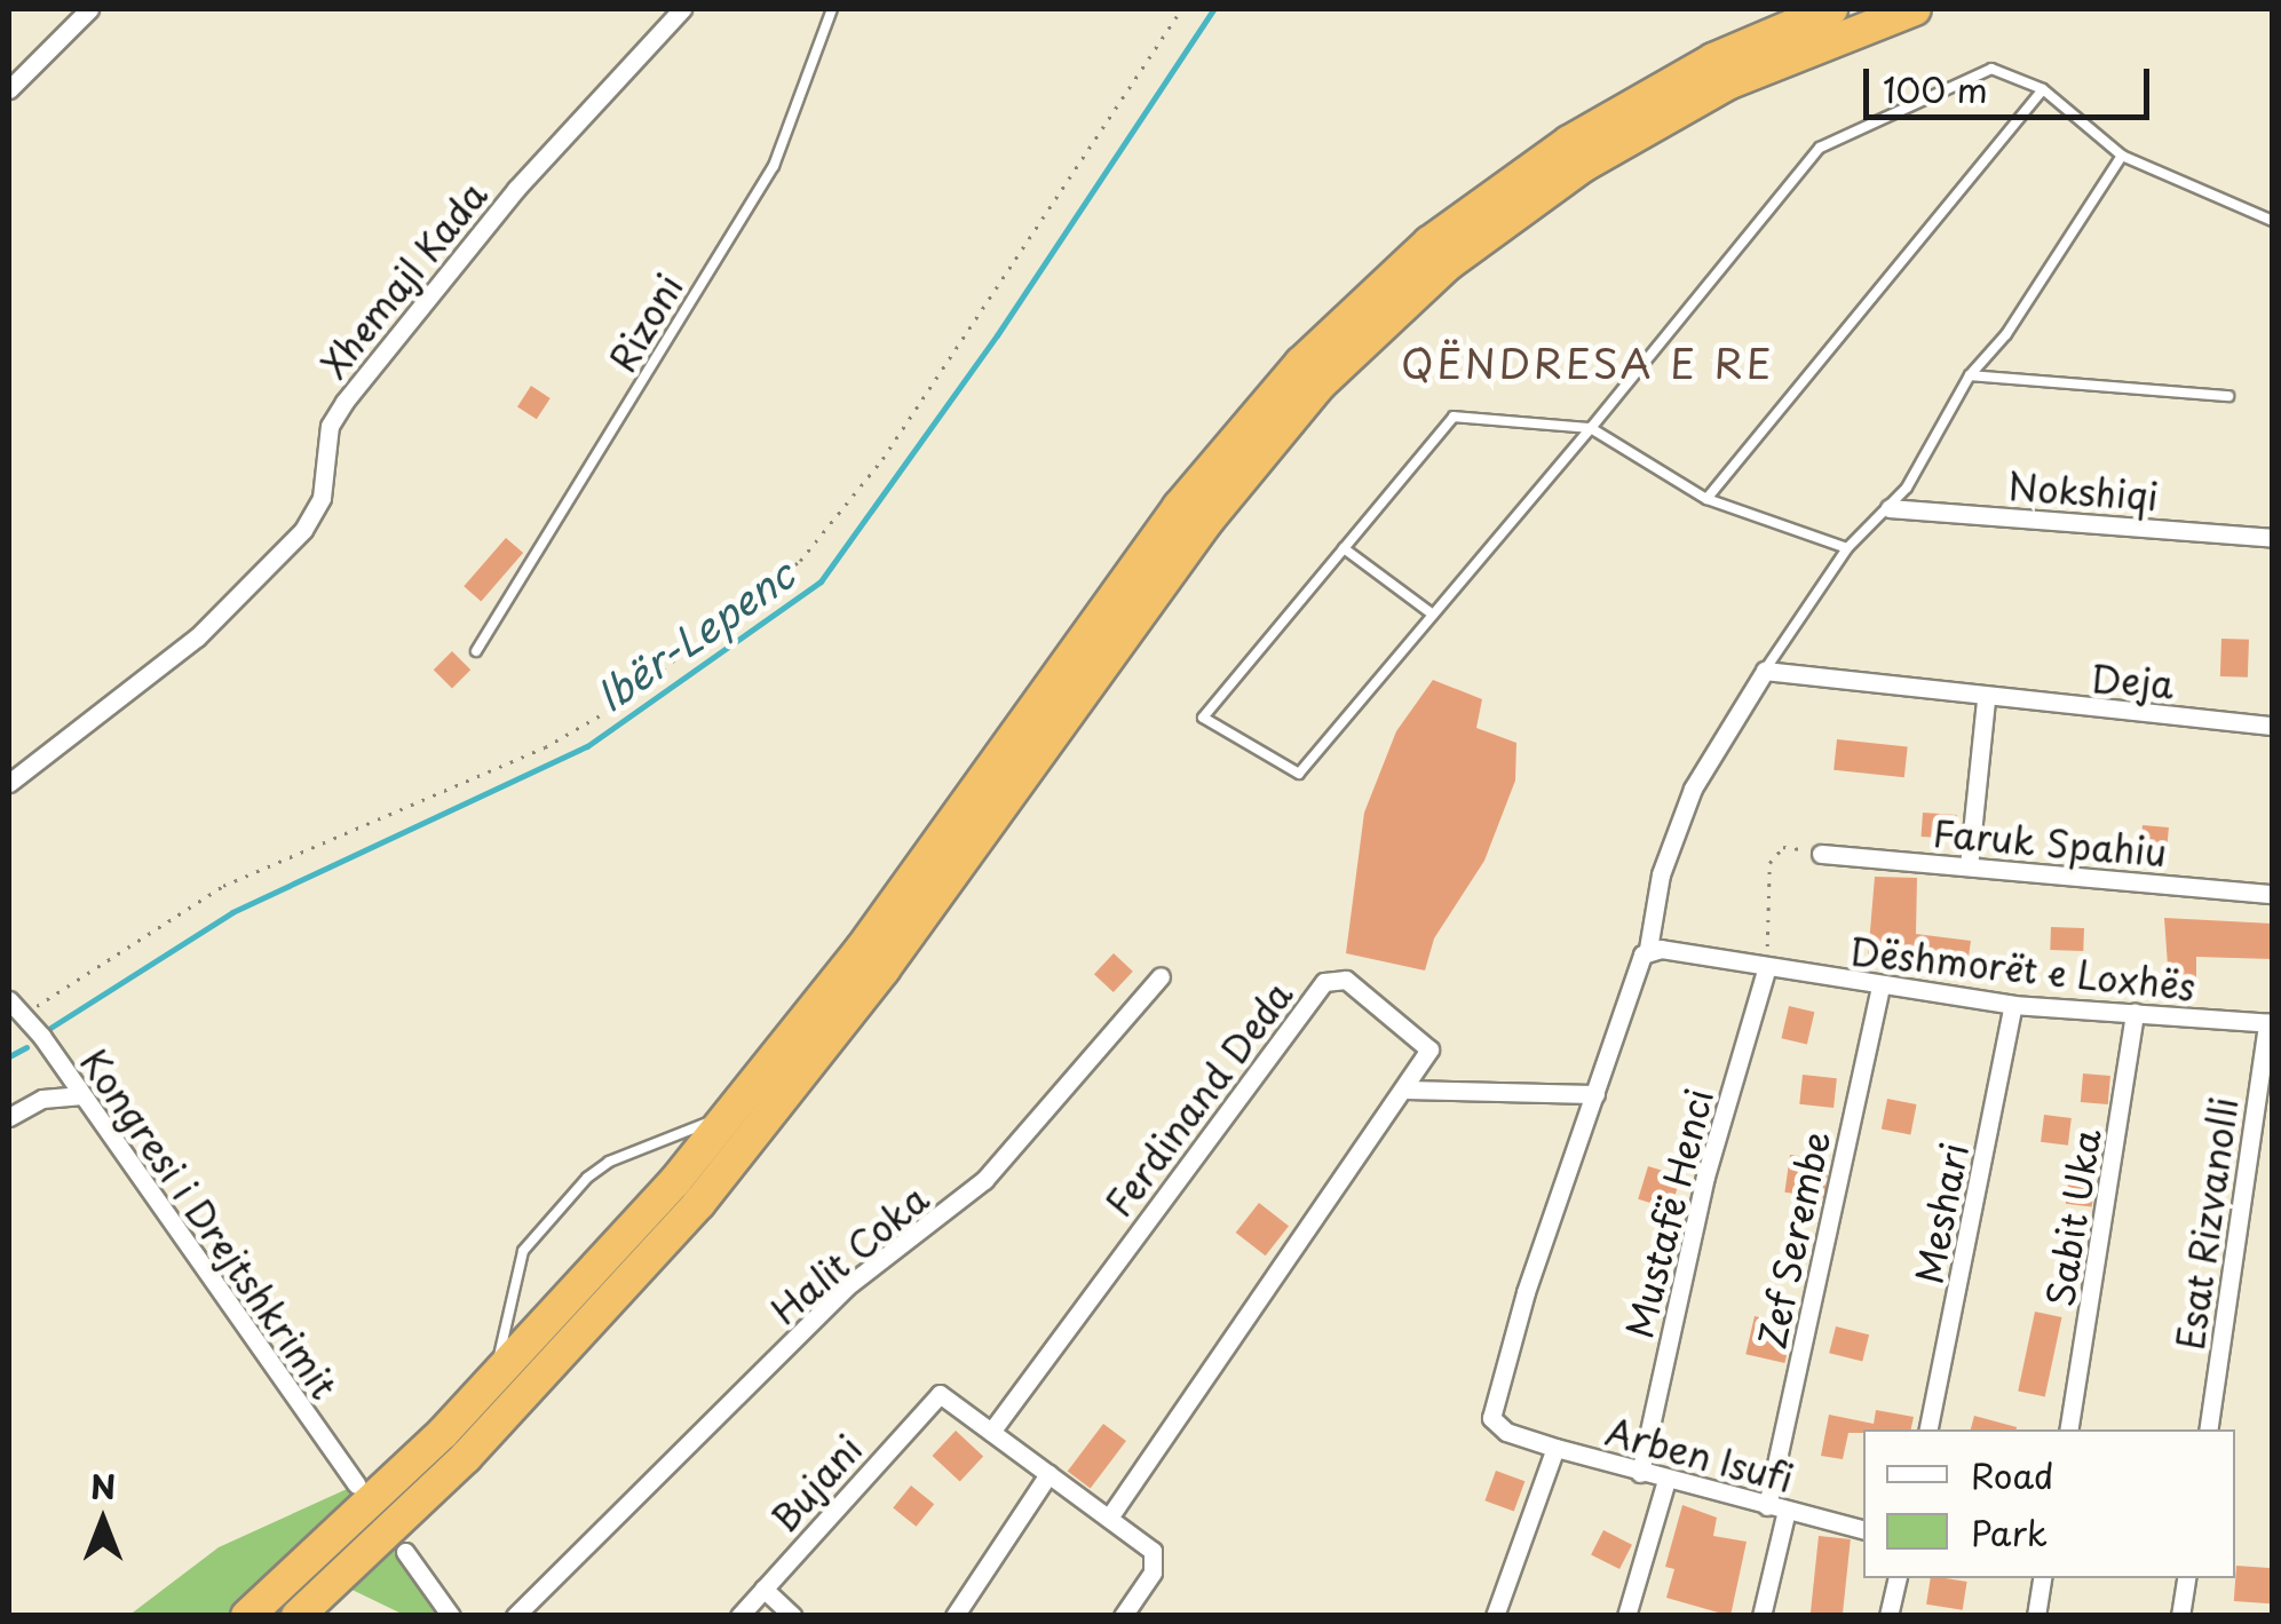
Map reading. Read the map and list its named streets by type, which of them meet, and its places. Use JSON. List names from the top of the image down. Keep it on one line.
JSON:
{"streets":{"street":["Xhemajl Kada","Nokshiqi","Deja","Faruk Spahiu","Dëshmorët e Loxhës","Ferdinand Deda","Mustafë Henci","Meshari","Sabit Uka","Kongresi i Drejtshkrimit","Esat Rizvanolli","Zef Serembe","Halit Coka","Arben Isufi","Bujani"],"lane":["Rizoni"]},"crossings":[["Dëshmorët e Loxhës","Mustafë Henci"],["Dëshmorët e Loxhës","Meshari"],["Dëshmorët e Loxhës","Sabit Uka"],["Dëshmorët e Loxhës","Esat Rizvanolli"],["Dëshmorët e Loxhës","Zef Serembe"],["Ferdinand Deda","Bujani"],["Mustafë Henci","Arben Isufi"],["Zef Serembe","Arben Isufi"]],"districts":["QËNDRESA E RE"],"water":["Ibër-Lepenc"],"legend":["Road","Park"],"scale_bar":"100 m","north":"top"}
